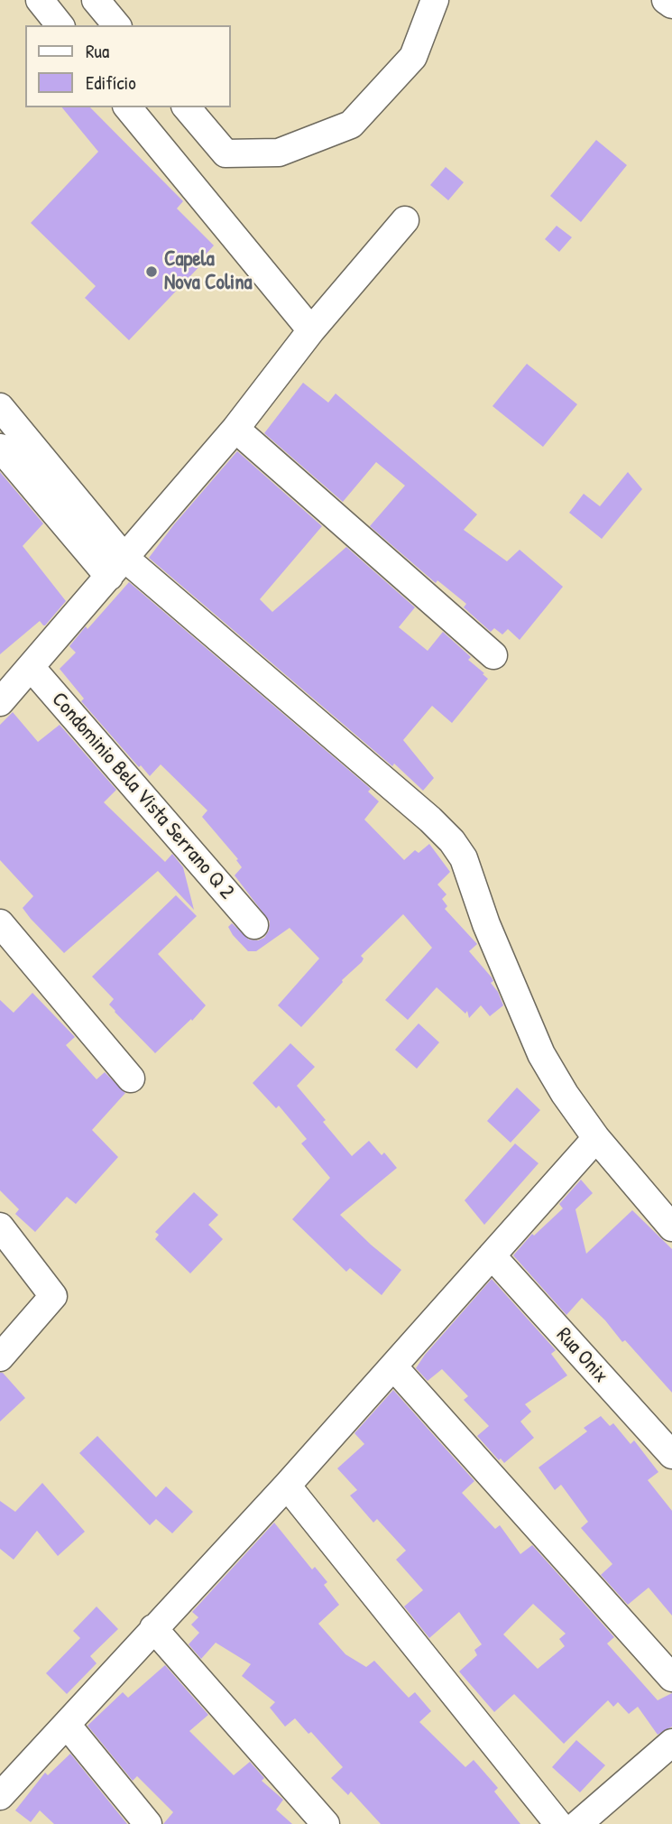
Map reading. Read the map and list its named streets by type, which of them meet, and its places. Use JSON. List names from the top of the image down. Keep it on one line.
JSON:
{"streets":{"street":["Condominio Bela Vista Serrano Q 2","Rua Onix"]},"places":["Capela Nova Colina"],"legend":["Rua","Edifício"]}
